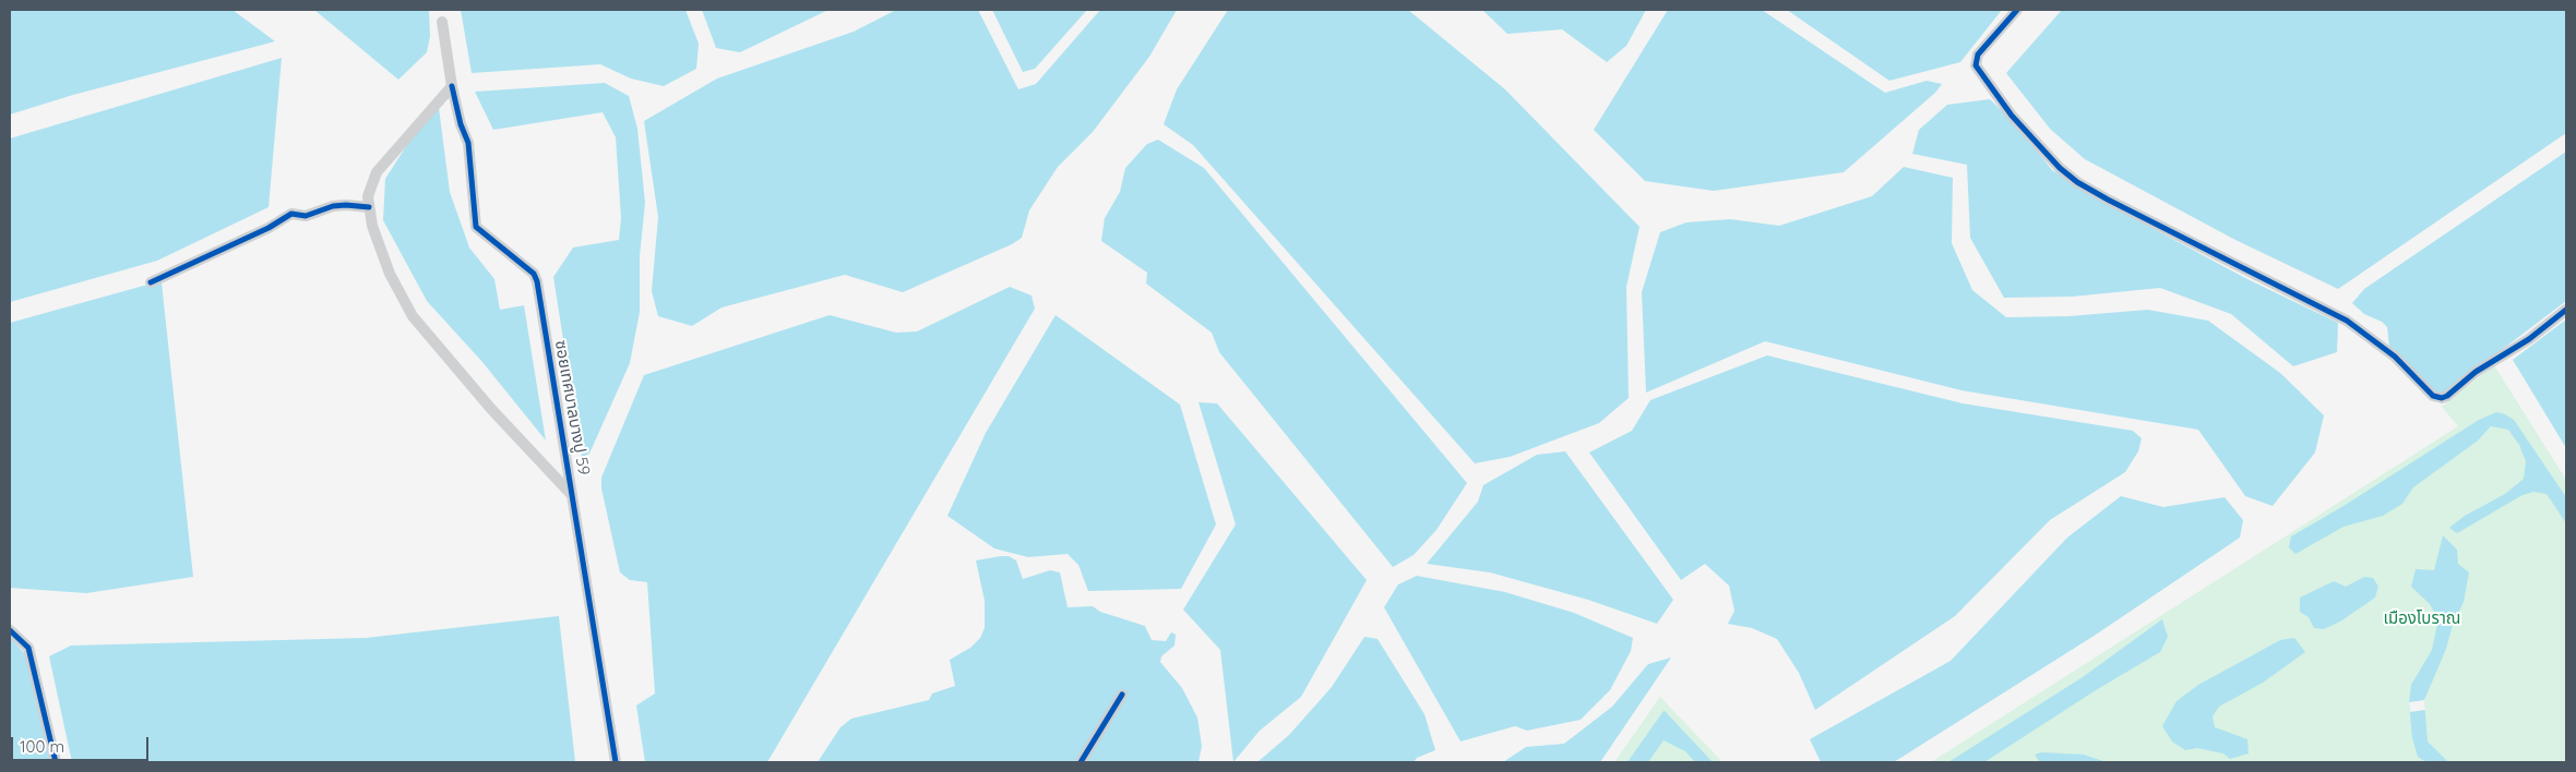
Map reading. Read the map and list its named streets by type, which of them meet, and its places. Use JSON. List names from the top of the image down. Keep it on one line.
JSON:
{"streets":{"street":["ซอยเทศบาลบางปู 59"]},"parks":["เมืองโบราณ"],"scale_bar":"100 m"}
